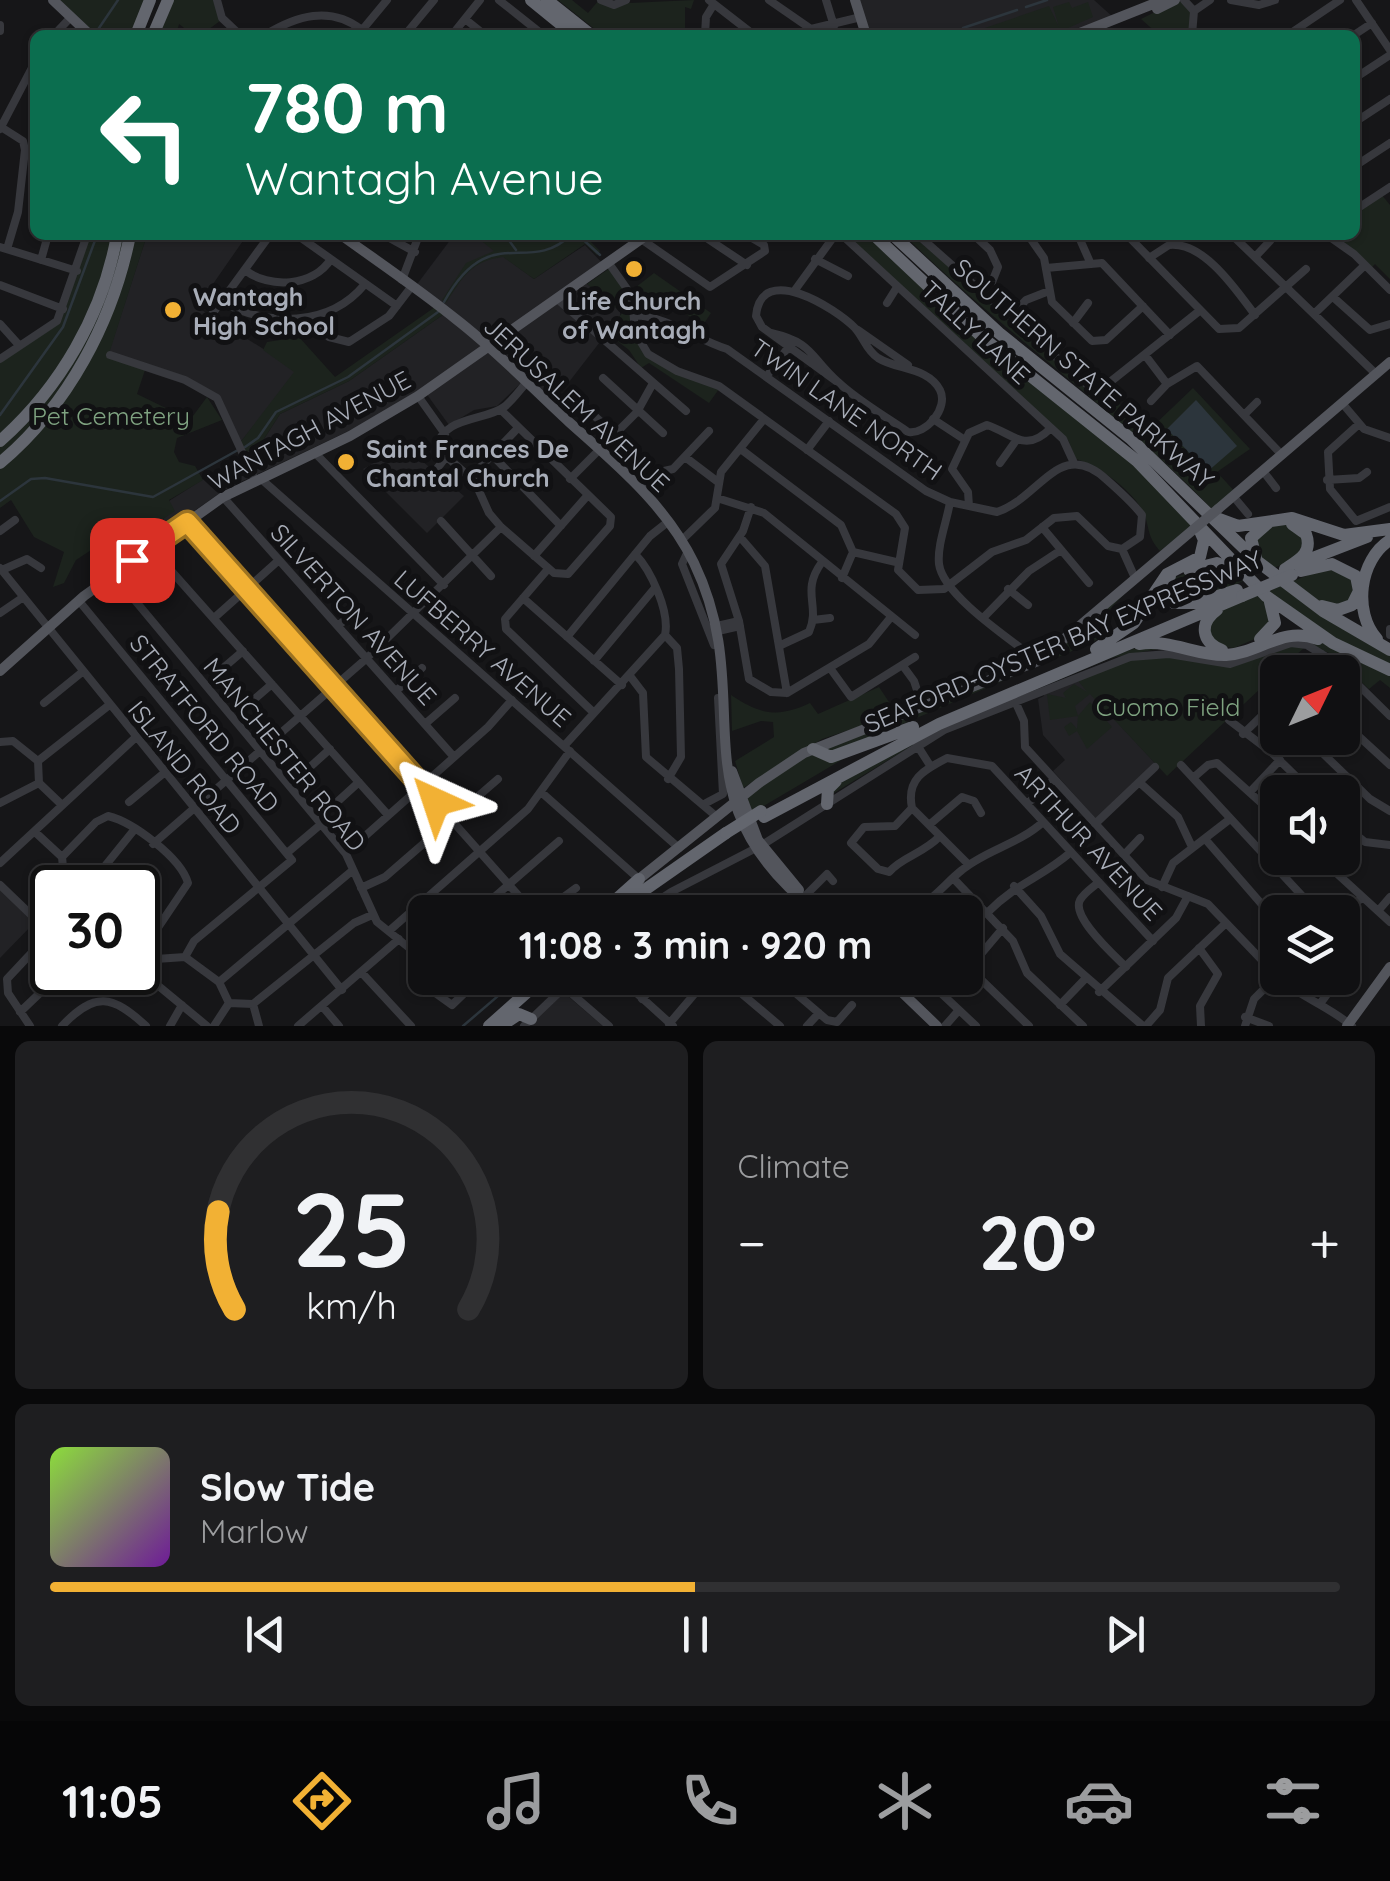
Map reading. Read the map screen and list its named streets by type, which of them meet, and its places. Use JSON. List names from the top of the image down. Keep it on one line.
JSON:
{"streets":{"highway":["SOUTHERN STATE PARKWAY","SEAFORD-OYSTER BAY EXPRESSWAY"],"main road":["JERUSALEM AVENUE","WANTAGH AVENUE"],"street":["TALLY LANE","TWIN LANE NORTH","SILVERTON AVENUE","LUFBERRY AVENUE","STRATFORD ROAD","MANCHESTER ROAD","ISLAND ROAD","ARTHUR AVENUE"]},"crossings":[["TALLY LANE","TWIN LANE NORTH"],["JERUSALEM AVENUE","WANTAGH AVENUE"],["WANTAGH AVENUE","SILVERTON AVENUE"],["WANTAGH AVENUE","LUFBERRY AVENUE"],["WANTAGH AVENUE","STRATFORD ROAD"],["WANTAGH AVENUE","MANCHESTER ROAD"],["WANTAGH AVENUE","ISLAND ROAD"]],"parks":["Pet Cemetery","Cuomo Field"],"places":["Life Church of Wantagh","Wantagh High School","Saint Frances De Chantal Church"],"north":"top right","page":{"turn":["780 m","Wantagh Avenue"],"limit":"30","trip":"11:08 · 3 min · 920 m","tile":"Climate","heat":["−","20°","+"],"song":["Slow Tide","Marlow"],"tabs":"11:05","gauge":["25","km/h"]}}
